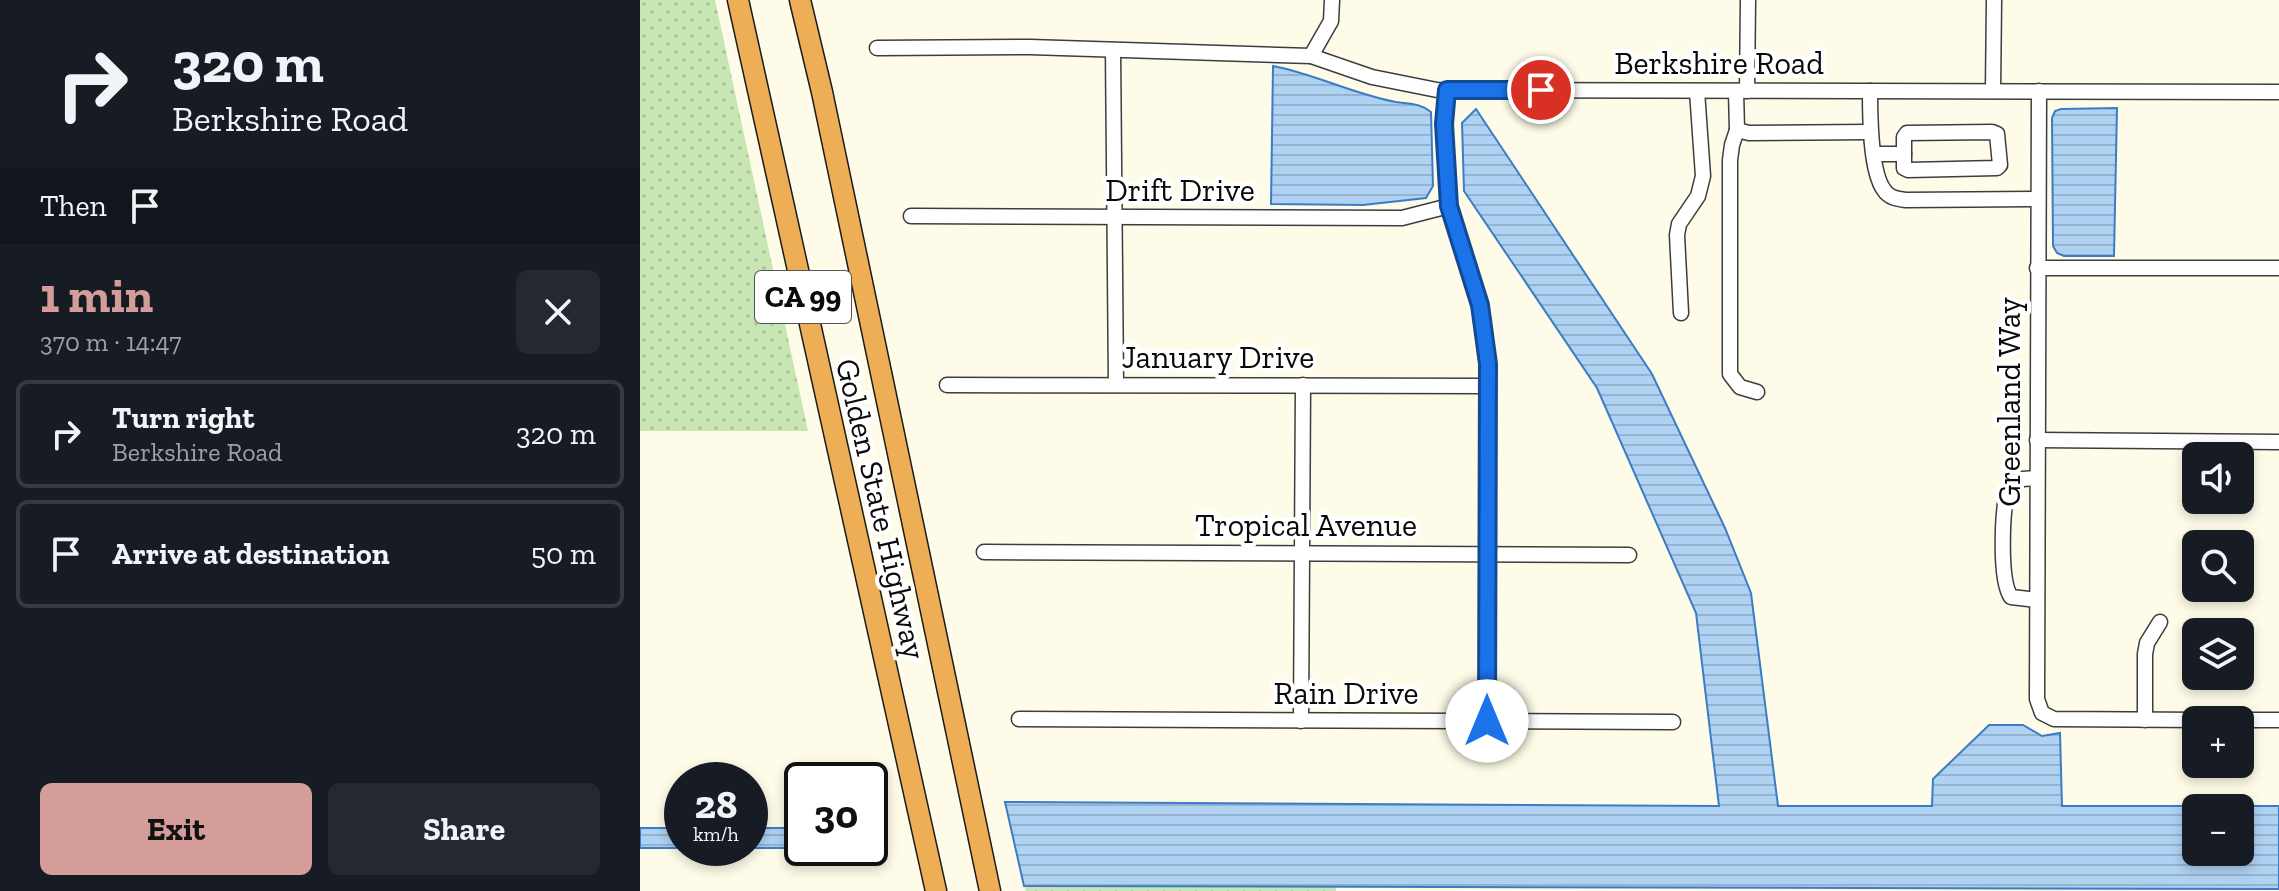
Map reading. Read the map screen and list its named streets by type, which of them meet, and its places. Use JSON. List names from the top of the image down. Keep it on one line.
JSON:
{"streets":{"highway":["CA 99","Golden State Highway"],"street":["Berkshire Road","Drift Drive","January Drive","Greenland Way","Tropical Avenue","Rain Drive"]},"crossings":[["Berkshire Road","Greenland Way"]],"page":{"turn":["320 m","Berkshire Road"],"then":"Then","heading":["1 min","370 m · 14:47"],"list":[{"name":"Turn right","note":"Berkshire Road","value":"320 m"},{"name":"Arrive at destination","value":"50 m"}],"map_buttons":["+","−"],"speed":"28 km/h","limit":"30","buttons":["Exit","Share"]}}
